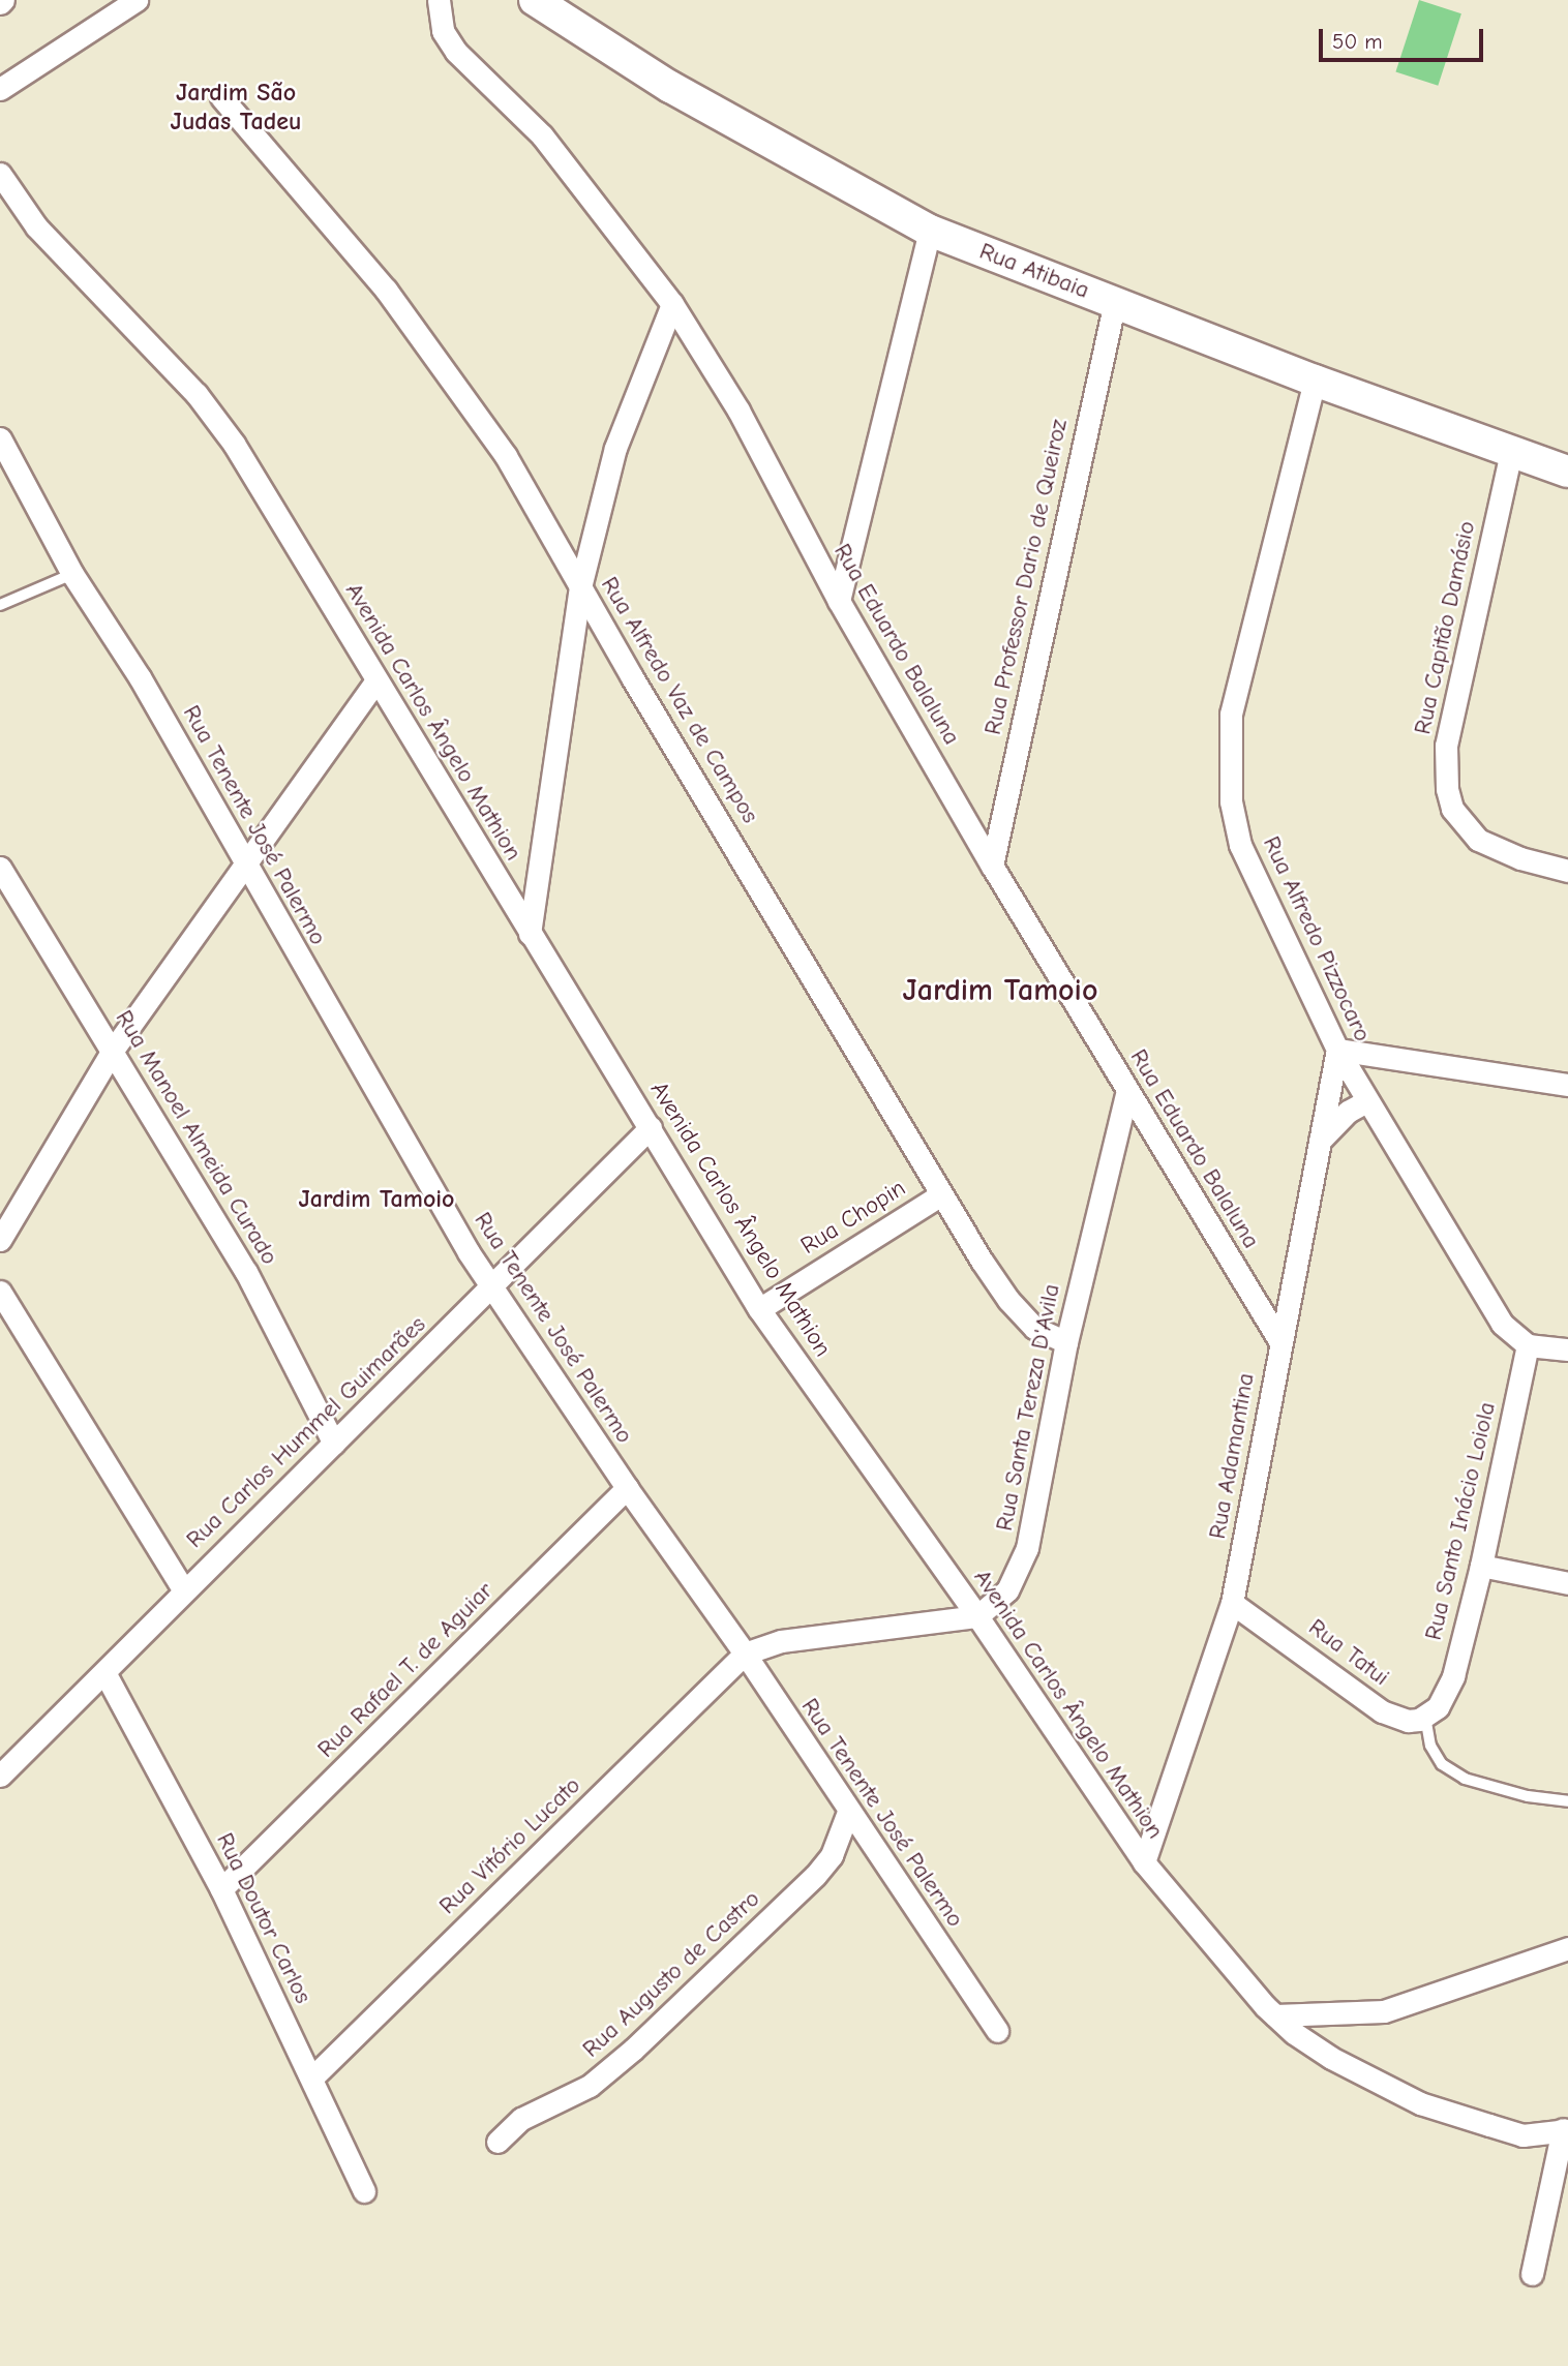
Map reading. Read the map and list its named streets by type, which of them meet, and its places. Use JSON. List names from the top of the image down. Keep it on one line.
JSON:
{"streets":{"main road":["Rua Atibaia"],"street":["Rua Professor Dario de Queiroz","Rua Capitão Damásio","Rua Eduardo Balaluna","Rua Alfredo Vaz de Campos","Avenida Carlos Ângelo Mathion","Rua Tenente José Palermo","Rua Alfredo Pizzocaro","Rua Manoel Almeida Curado","Rua Chopin","Rua Santa Tereza D'Avila","Rua Carlos Hummel Guimarães","Rua Adamantina","Rua Santo Inácio Loiola","Rua Tatui","Rua Rafael T. de Aguiar","Rua Vitório Lucato","Rua Doutor Carlos","Rua Augusto de Castro"]},"crossings":[["Rua Atibaia","Rua Professor Dario de Queiroz"],["Rua Atibaia","Rua Capitão Damásio"],["Rua Atibaia","Rua Alfredo Pizzocaro"],["Rua Professor Dario de Queiroz","Rua Eduardo Balaluna"],["Rua Eduardo Balaluna","Rua Santa Tereza D'Avila"],["Rua Eduardo Balaluna","Rua Adamantina"],["Rua Alfredo Vaz de Campos","Rua Chopin"],["Rua Alfredo Vaz de Campos","Rua Santa Tereza D'Avila"],["Avenida Carlos Ângelo Mathion","Rua Chopin"],["Avenida Carlos Ângelo Mathion","Rua Santa Tereza D'Avila"],["Avenida Carlos Ângelo Mathion","Rua Carlos Hummel Guimarães"],["Avenida Carlos Ângelo Mathion","Rua Adamantina"],["Rua Tenente José Palermo","Rua Carlos Hummel Guimarães"],["Rua Tenente José Palermo","Rua Rafael T. de Aguiar"],["Rua Tenente José Palermo","Rua Vitório Lucato"],["Rua Tenente José Palermo","Rua Augusto de Castro"],["Rua Alfredo Pizzocaro","Rua Adamantina"],["Rua Alfredo Pizzocaro","Rua Santo Inácio Loiola"],["Rua Manoel Almeida Curado","Rua Carlos Hummel Guimarães"],["Rua Carlos Hummel Guimarães","Rua Doutor Carlos"],["Rua Adamantina","Rua Tatui"],["Rua Santo Inácio Loiola","Rua Tatui"],["Rua Rafael T. de Aguiar","Rua Doutor Carlos"],["Rua Vitório Lucato","Rua Doutor Carlos"]],"districts":["Jardim São Judas Tadeu","Jardim Tamoio","Jardim Tamoio"],"scale_bar":"50 m"}
